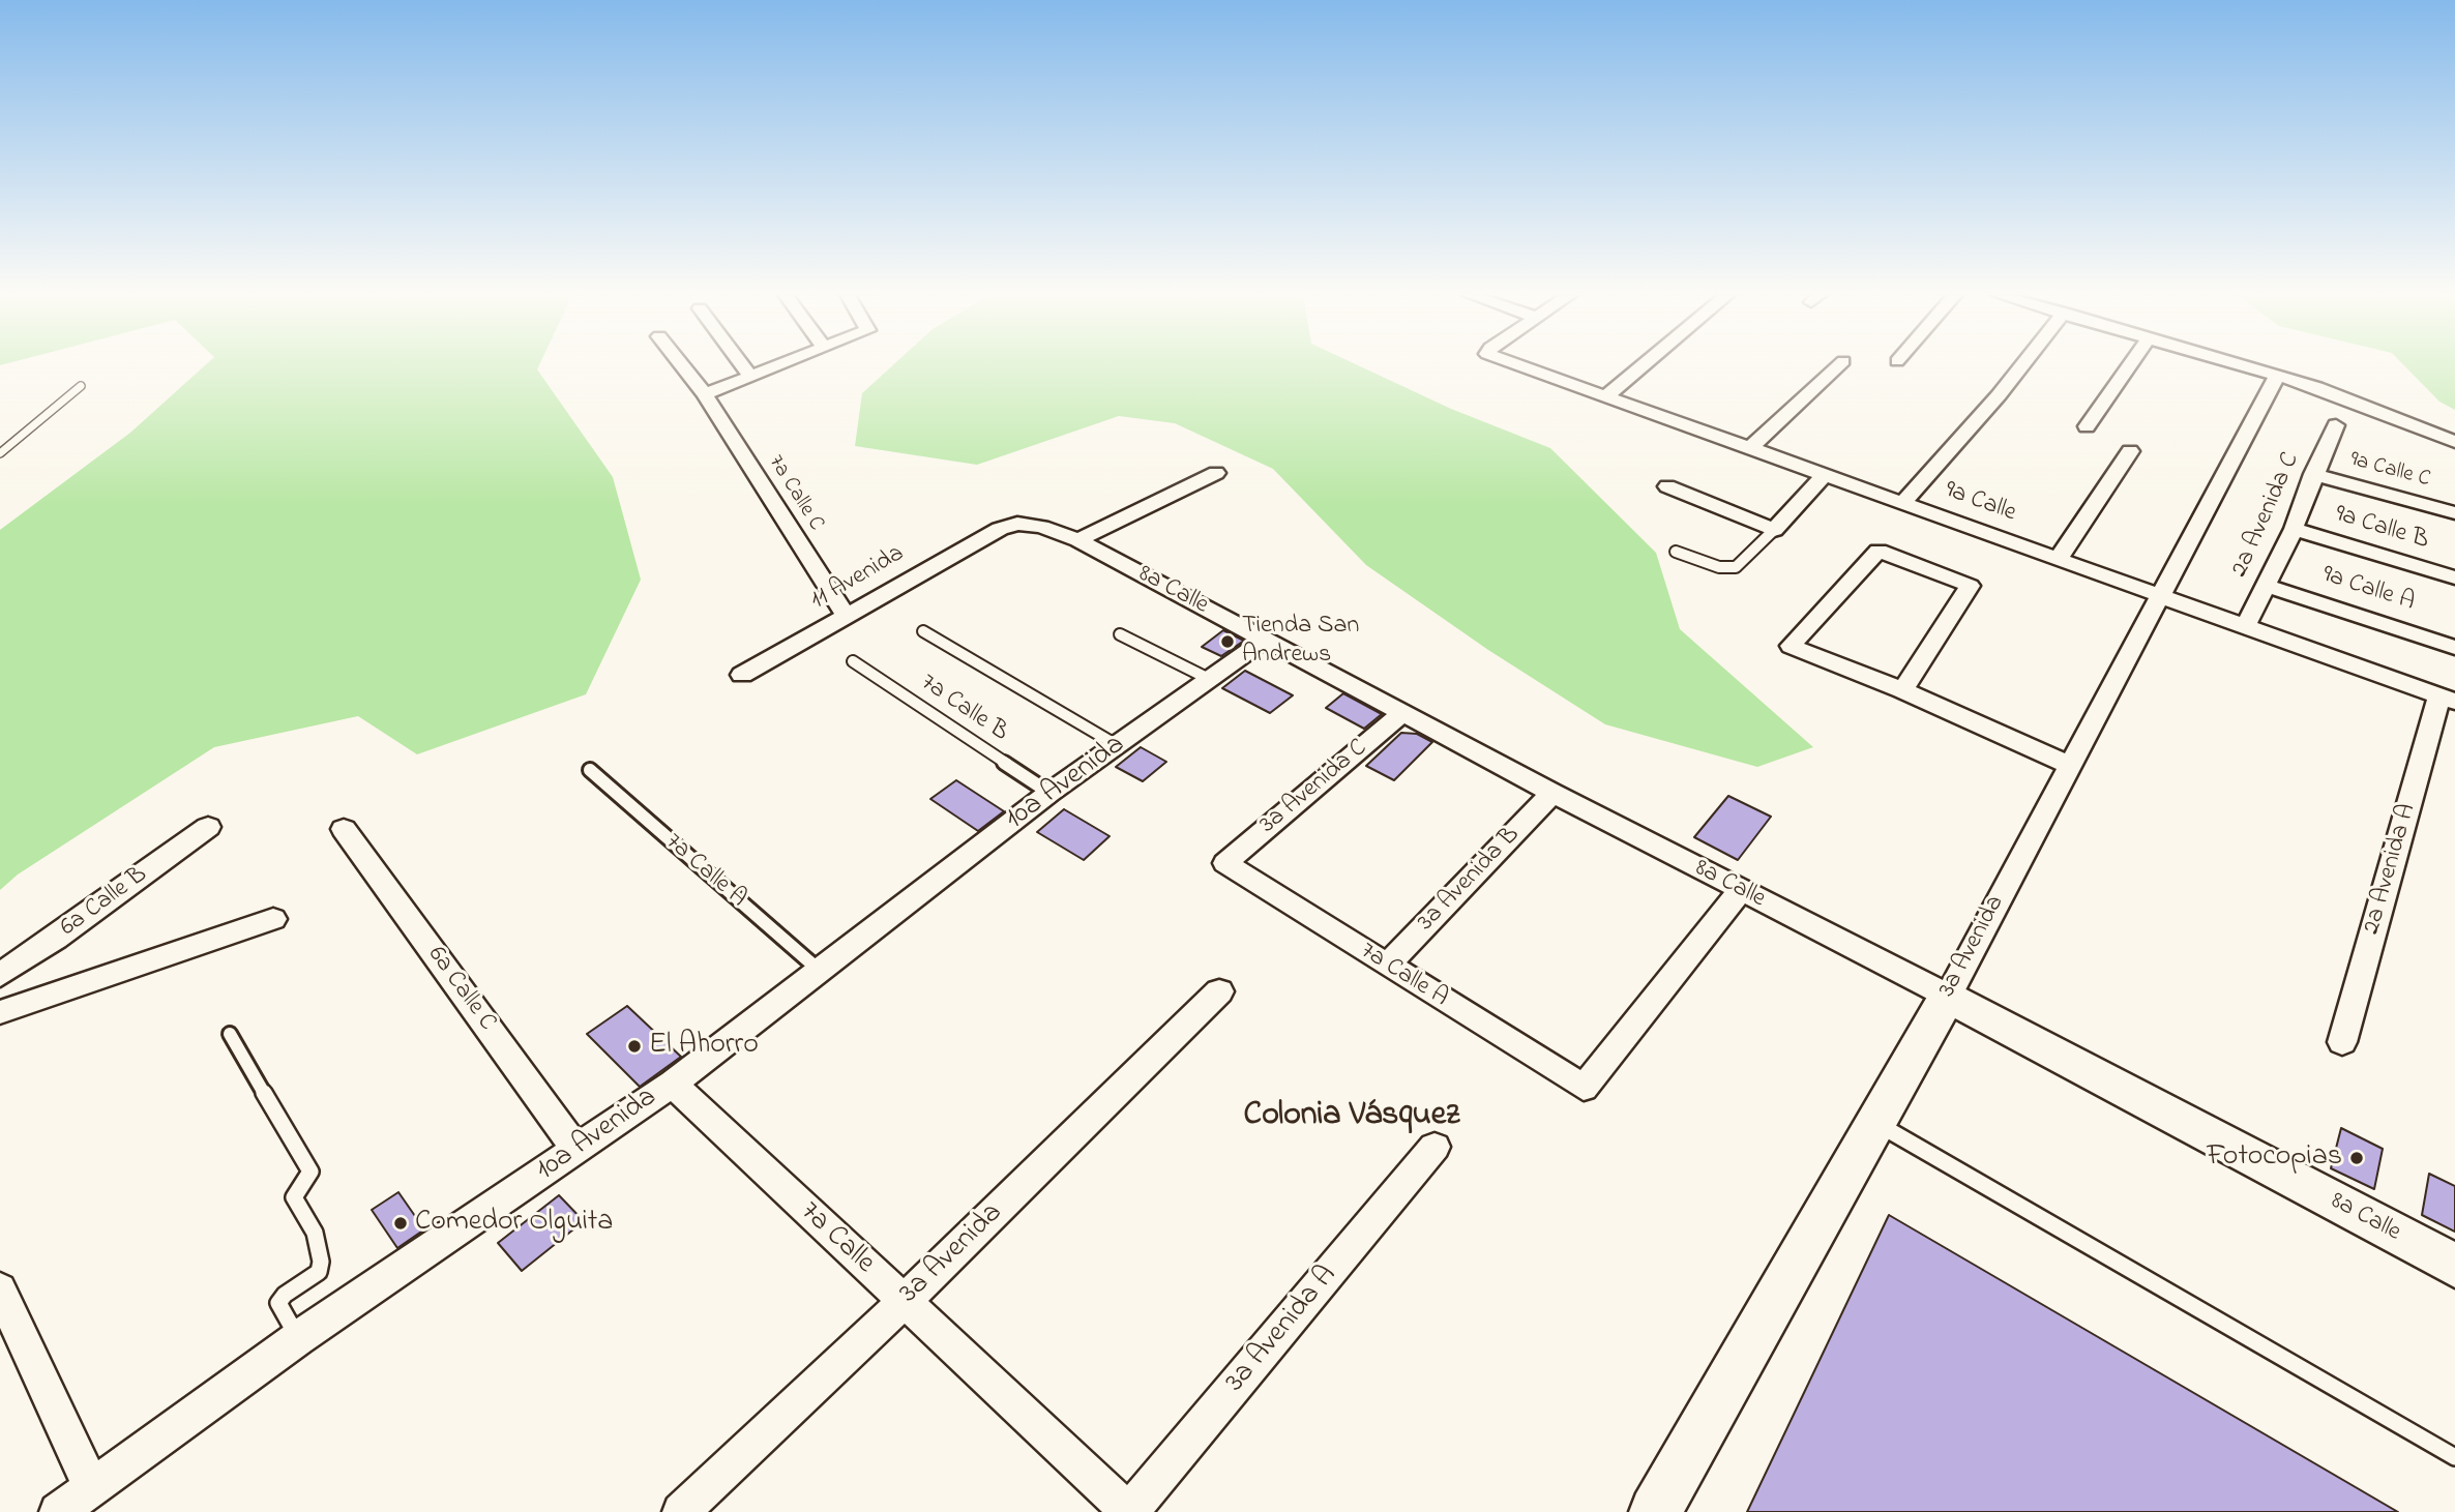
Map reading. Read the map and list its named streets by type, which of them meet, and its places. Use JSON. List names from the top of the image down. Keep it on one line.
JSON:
{"streets":{"street":["9a Calle C","7a Calle C","9a Calle","2a Avenida C","9a Calle B","11 Avenida","9a Calle A","8a Calle","10a Avenida","3a Avenida C","2a Avenida A","7a Calle A","3a Avenida B","6a Calle B","3a Avenida","6a Calle C","7a Calle","3a Avenida A"],"lane":["7a Calle B"]},"crossings":[["9a Calle C","2a Avenida C"],["7a Calle C","11 Avenida"],["9a Calle","2a Avenida C"],["9a Calle","2a Avenida A"],["9a Calle","3a Avenida"],["2a Avenida C","9a Calle B"],["2a Avenida C","9a Calle A"],["11 Avenida","8a Calle"],["8a Calle","10a Avenida"],["8a Calle","3a Avenida C"],["8a Calle","7a Calle A"],["8a Calle","3a Avenida B"],["8a Calle","3a Avenida"],["7a Calle B","10a Avenida"],["10a Avenida","7a Calle A"],["10a Avenida","6a Calle C"],["10a Avenida","7a Calle"],["3a Avenida C","7a Calle A"],["7a Calle A","3a Avenida B"],["3a Avenida","7a Calle"],["7a Calle","3a Avenida A"]],"districts":["Colonia Vásquez"],"places":["Tienda San Andrews","El Ahorro","Fotocopias","Comedor Olguita"]}
